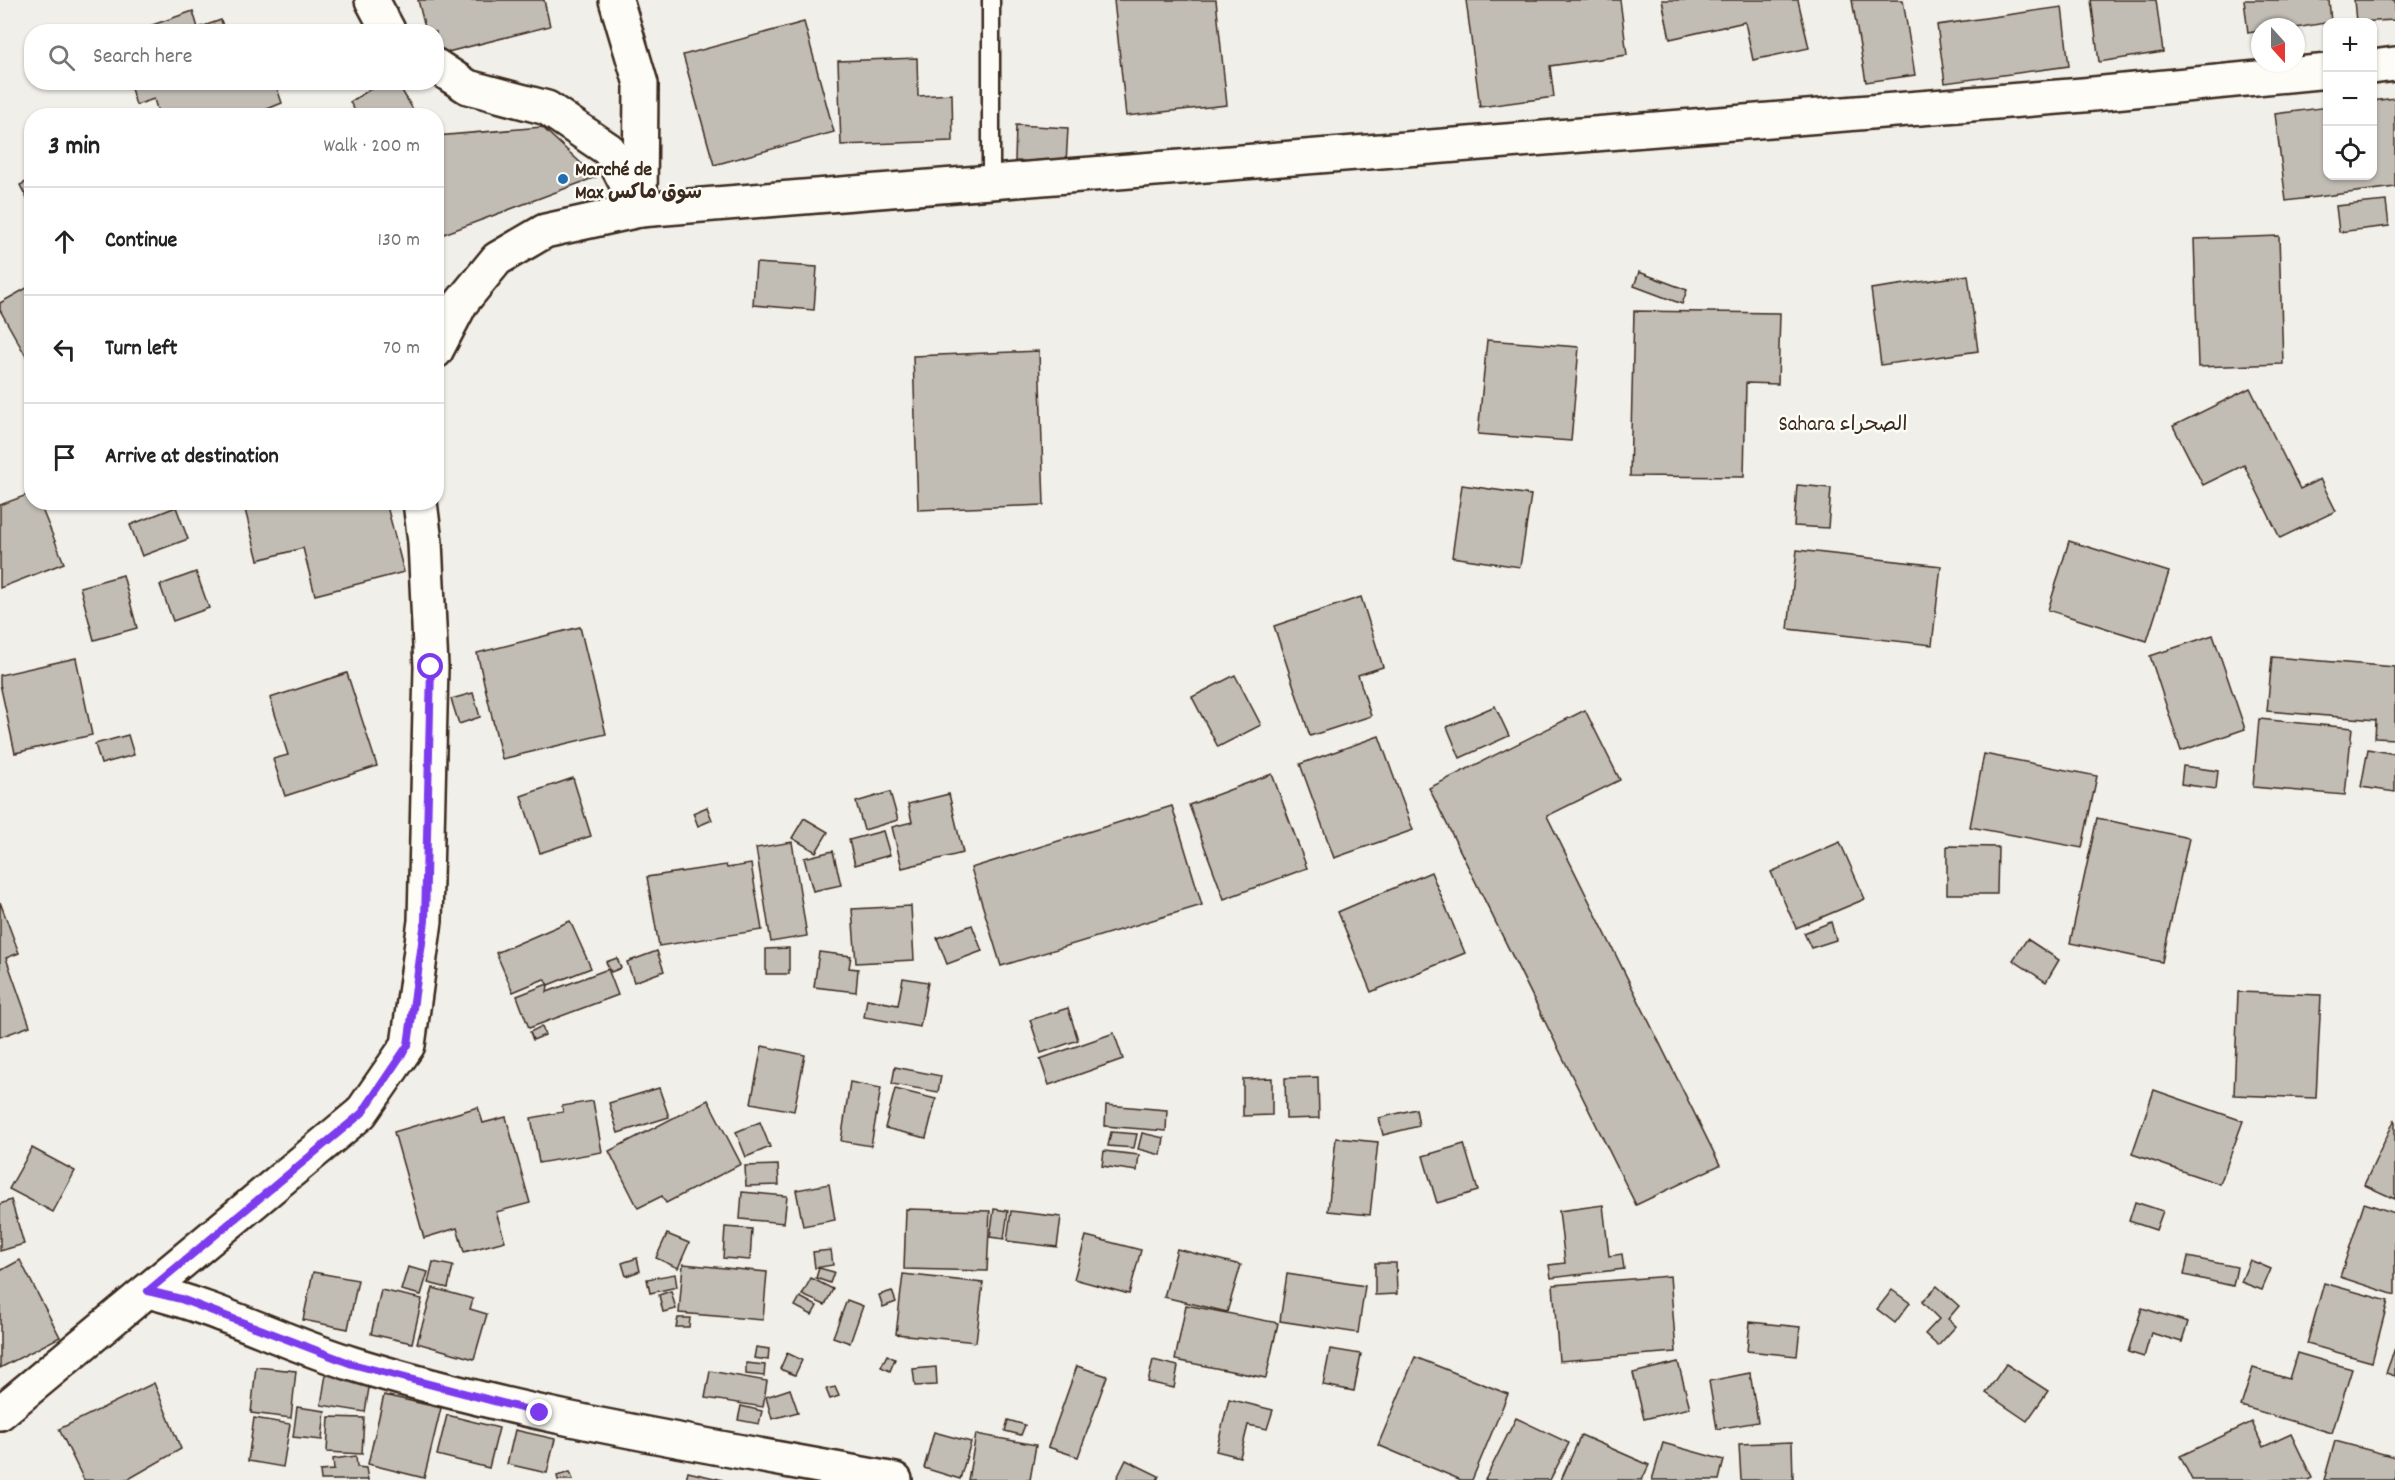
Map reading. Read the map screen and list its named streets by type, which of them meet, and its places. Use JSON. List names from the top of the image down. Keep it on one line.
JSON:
{"districts":["Sahara الصحراء"],"places":["Marché de Max سوق ماكس"],"north":"bottom","page":{"map_buttons":["+","−"],"search":"Search here","heading":["3 min","Walk · 200 m"],"list":[["Continue","130 m"],["Turn left","70 m"],"Arrive at destination"]}}
